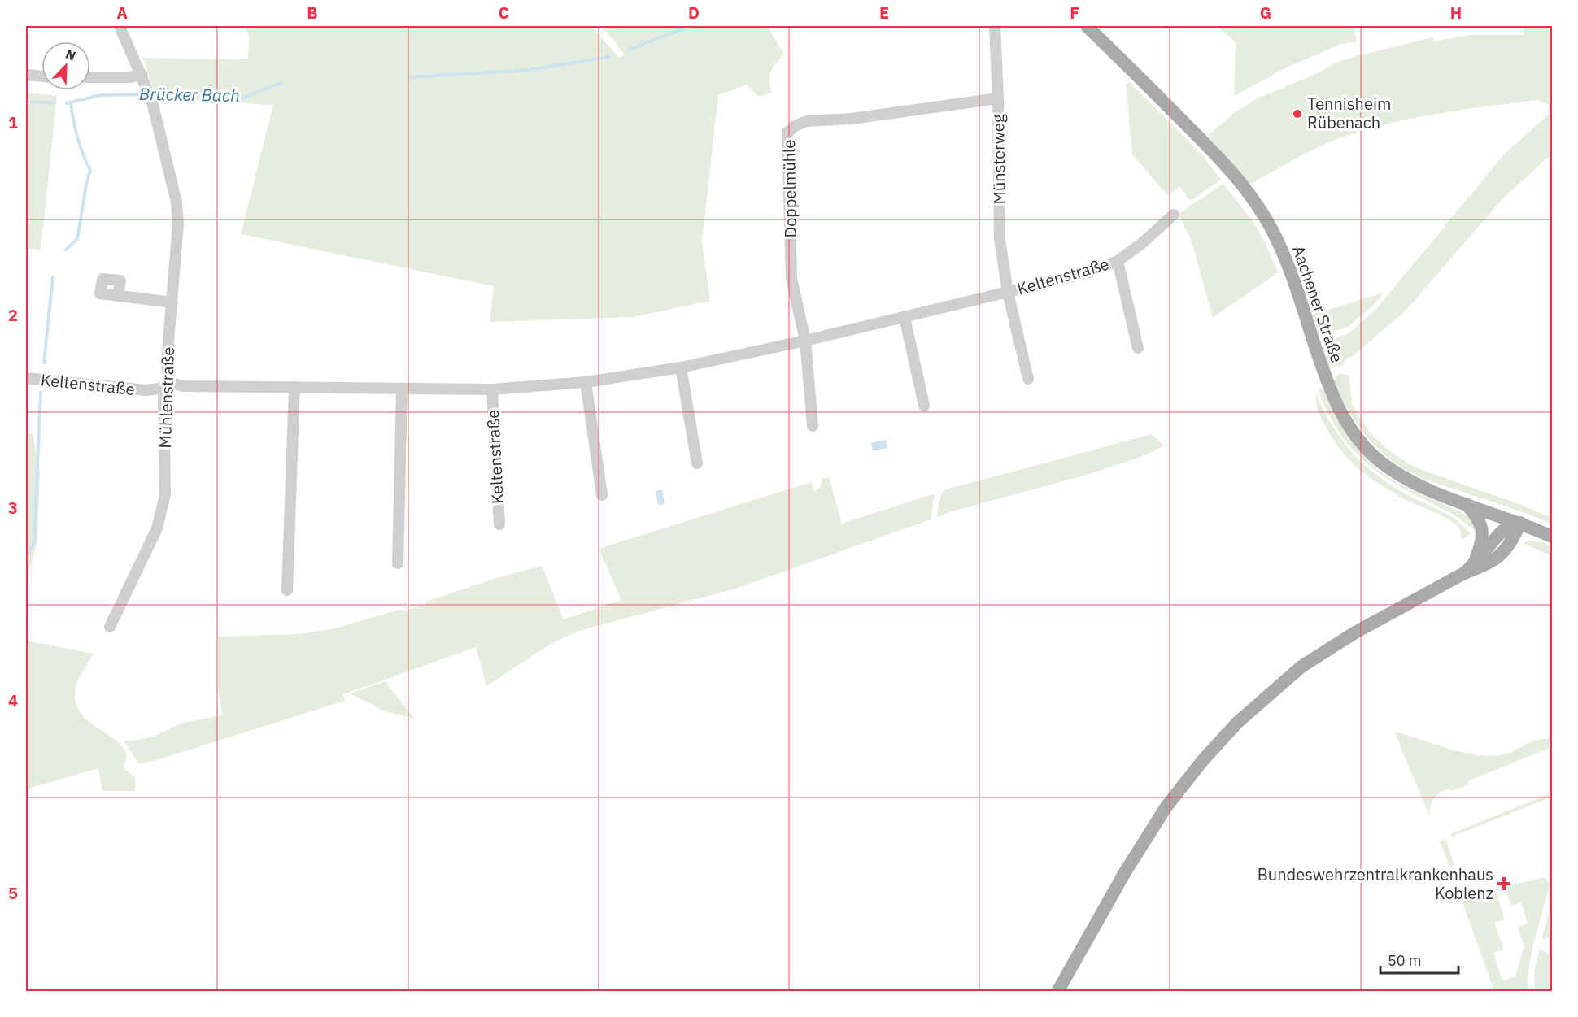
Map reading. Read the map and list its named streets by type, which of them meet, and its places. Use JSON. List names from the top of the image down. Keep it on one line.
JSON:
{"streets":{"main road":["Aachener Straße"],"street":["Münsterweg","Doppelmühle","Keltenstraße","Mühlenstraße"]},"crossings":[["Münsterweg","Doppelmühle"],["Münsterweg","Keltenstraße"],["Doppelmühle","Keltenstraße"],["Keltenstraße","Mühlenstraße"]],"water":["Brücker Bach"],"places":{"other":["Tennisheim Rübenach"],"health":["Bundeswehrzentralkrankenhaus Koblenz"]},"scale_bar":"50 m","north":"top right","grid":{"columns":["A","B","C","D","E","F","G","H"],"rows":["1","2","3","4","5"]}}
